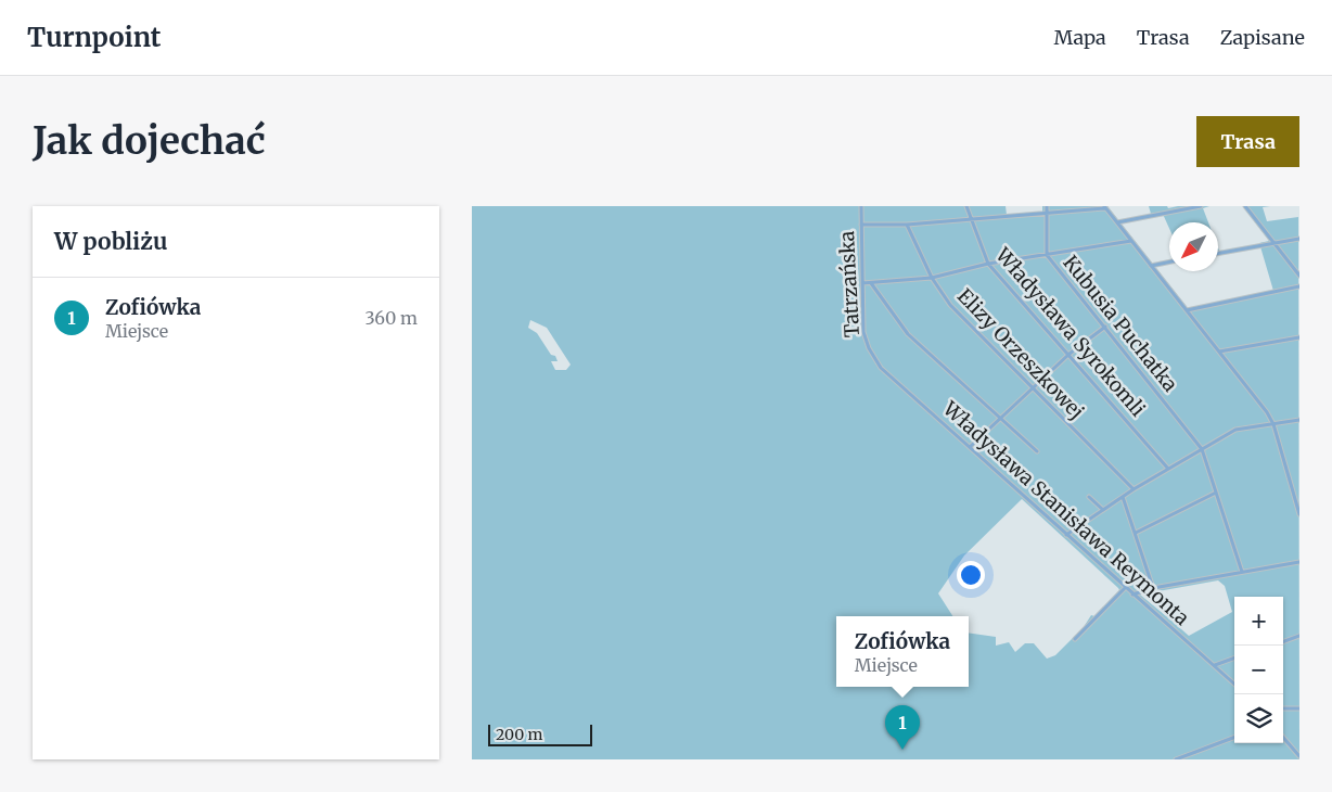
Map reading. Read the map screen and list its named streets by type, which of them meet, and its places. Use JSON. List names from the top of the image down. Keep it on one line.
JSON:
{"streets":{"street":["Tatrzańska","Kubusia Puchatka","Władysława Syrokomli","Elizy Orzeszkowej","Władysława Stanisława Reymonta"]},"crossings":[["Tatrzańska","Władysława Stanisława Reymonta"]],"scale_bar":"200 m","north":"bottom left","page":{"header":"Turnpoint","nav":["Mapa","Trasa","Zapisane"],"buttons":"Trasa","title":"Jak dojechać","heading":"W pobliżu","list":[{"mark":"1","name":"Zofiówka","note":"Miejsce","value":"360 m"}],"map_buttons":["+","−"],"popup":["Zofiówka","Miejsce"],"pins":"1","scale":"200 m"}}
